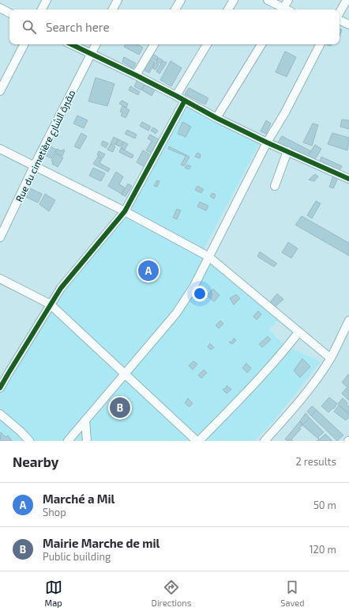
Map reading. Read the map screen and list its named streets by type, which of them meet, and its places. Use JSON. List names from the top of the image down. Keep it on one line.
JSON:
{"streets":{"street":["Rue du cimetière مقبرة الشارع"]},"page":{"search":"Search here","pins":["A","B"],"heading":["Nearby","2 results"],"list":[{"mark":"A","name":"Marché a Mil","note":"Shop","value":"50 m"},{"mark":"B","name":"Mairie Marche de mil","note":"Public building","value":"120 m"}],"nav":["Map","Directions","Saved"]}}
